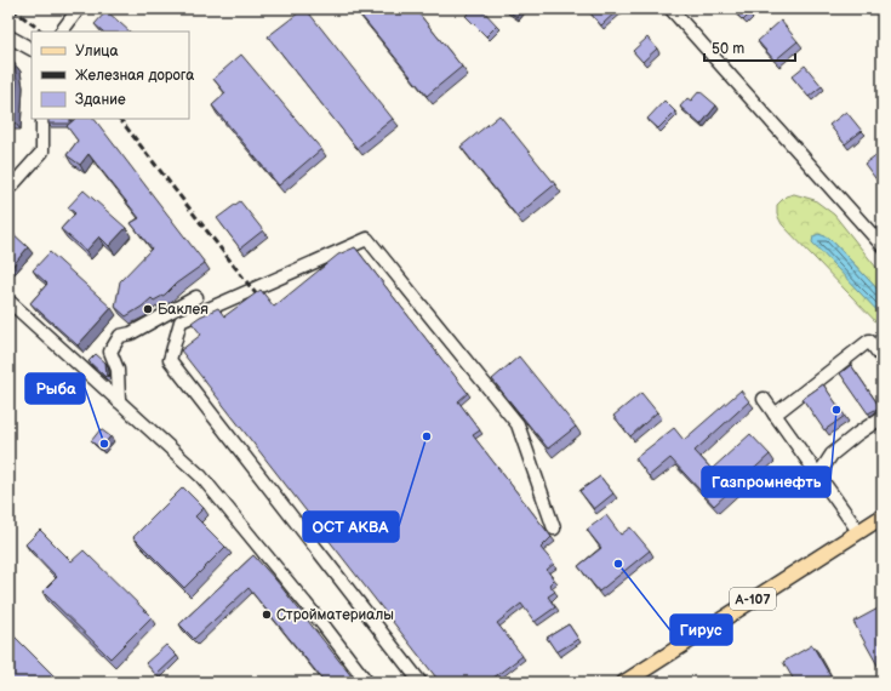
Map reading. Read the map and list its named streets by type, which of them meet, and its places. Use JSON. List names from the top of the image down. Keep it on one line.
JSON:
{"streets":{"main road":["А-107"]},"places":["Баклея","Газпромнефть","ОСТ АКВА","Рыба","Гирус","Стройматериалы"],"legend":["Улица","Железная дорога","Здание"],"scale_bar":"50 m"}
